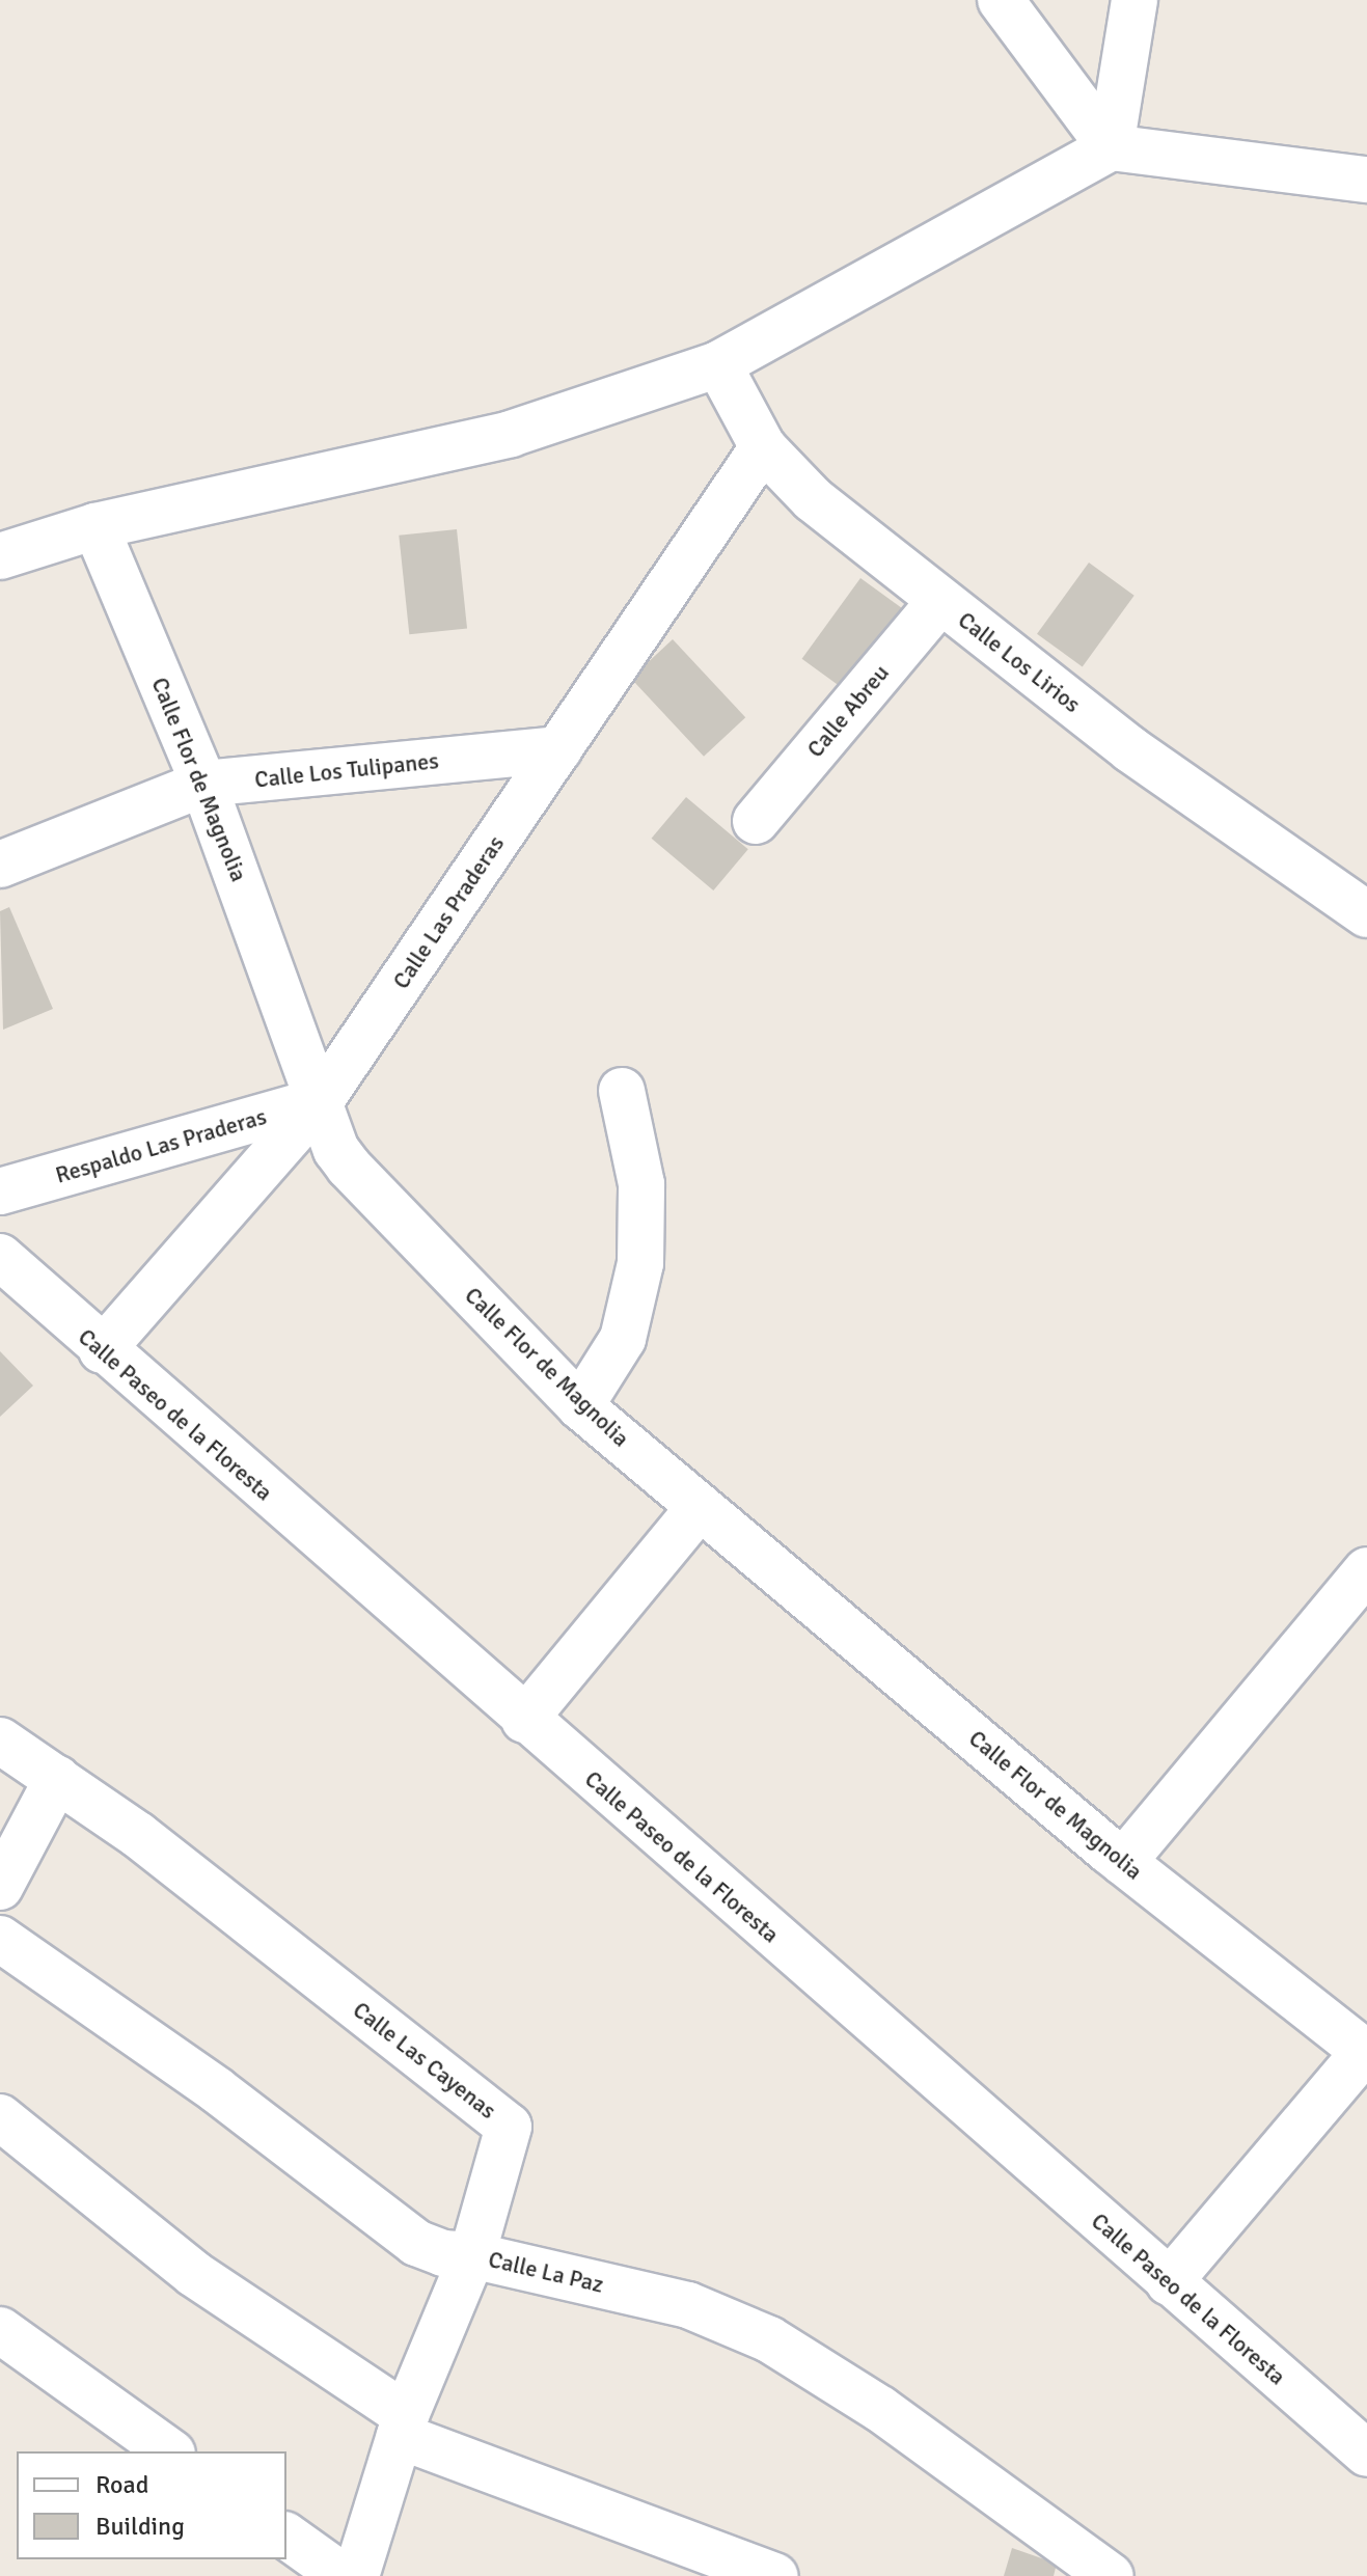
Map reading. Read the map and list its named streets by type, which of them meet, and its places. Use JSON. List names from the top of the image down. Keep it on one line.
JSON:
{"streets":{"street":["Calle Los Lirios","Calle Abreu","Calle Los Tulipanes","Calle Flor de Magnolia","Calle Las Praderas","Respaldo Las Praderas","Calle Paseo de la Floresta","Calle Las Cayenas","Calle La Paz"]},"crossings":[["Calle Los Lirios","Calle Abreu"],["Calle Los Lirios","Calle Las Praderas"],["Calle Los Tulipanes","Calle Flor de Magnolia"],["Calle Los Tulipanes","Calle Las Praderas"],["Calle Flor de Magnolia","Calle Las Praderas"],["Calle Flor de Magnolia","Respaldo Las Praderas"],["Calle Las Praderas","Respaldo Las Praderas"],["Calle Las Praderas","Calle Paseo de la Floresta"],["Calle Las Cayenas","Calle La Paz"]],"legend":["Road","Building"]}
